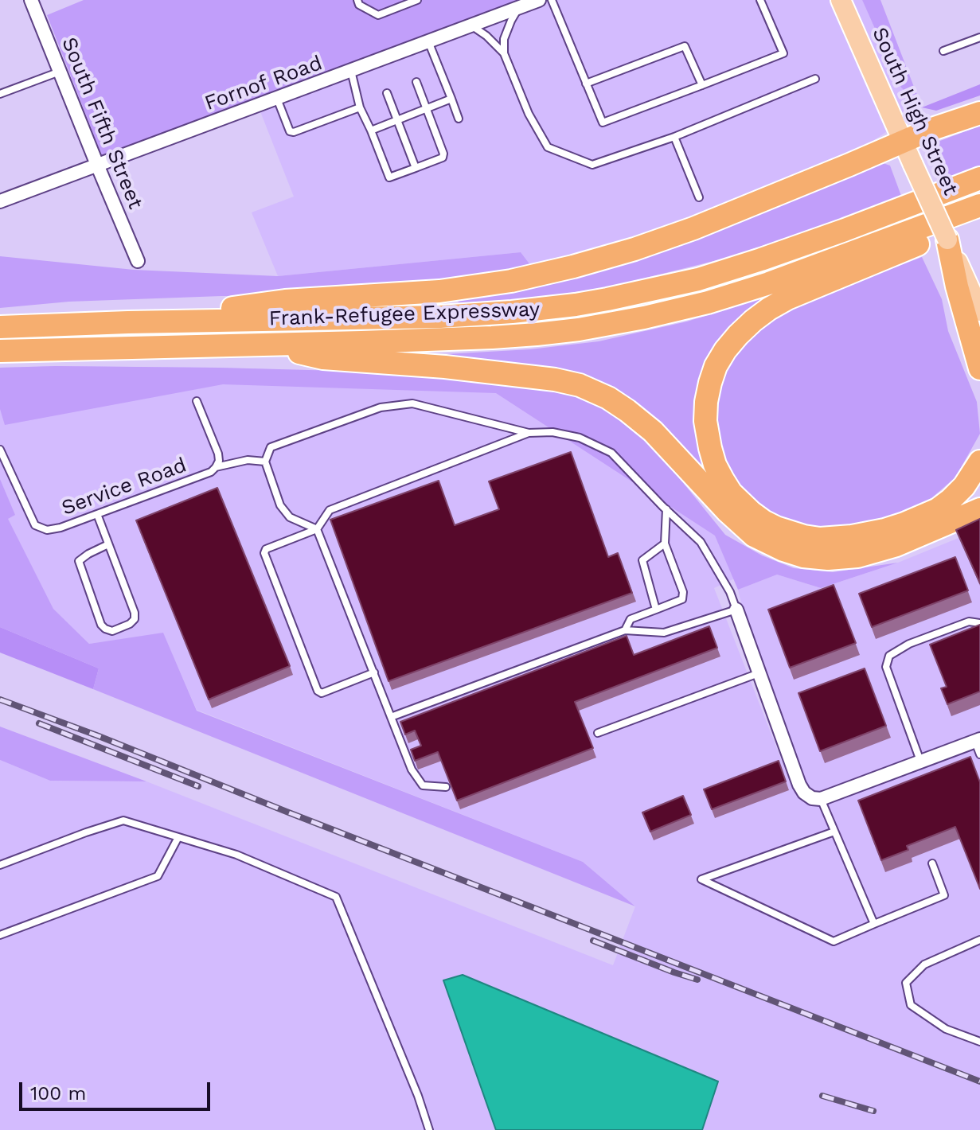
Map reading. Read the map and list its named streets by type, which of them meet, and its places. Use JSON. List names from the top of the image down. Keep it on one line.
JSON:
{"streets":{"highway":["Frank-Refugee Expressway"],"main road":["South High Street"],"street":["Fornof Road","South Fifth Street"],"lane":["Service Road"]},"crossings":[["Fornof Road","South Fifth Street"]],"scale_bar":"100 m"}
